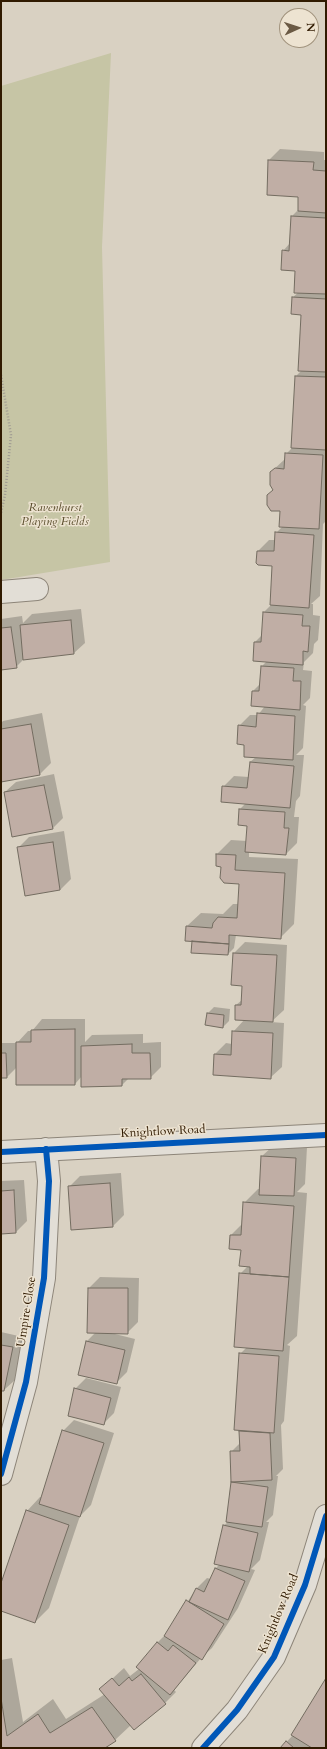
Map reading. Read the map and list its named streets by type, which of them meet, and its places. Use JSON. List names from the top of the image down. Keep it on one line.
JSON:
{"streets":{"street":["Knightlow Road","Umpire Close"]},"crossings":[["Knightlow Road","Umpire Close"]],"parks":["Ravenhurst Playing Fields"],"north":"right"}
